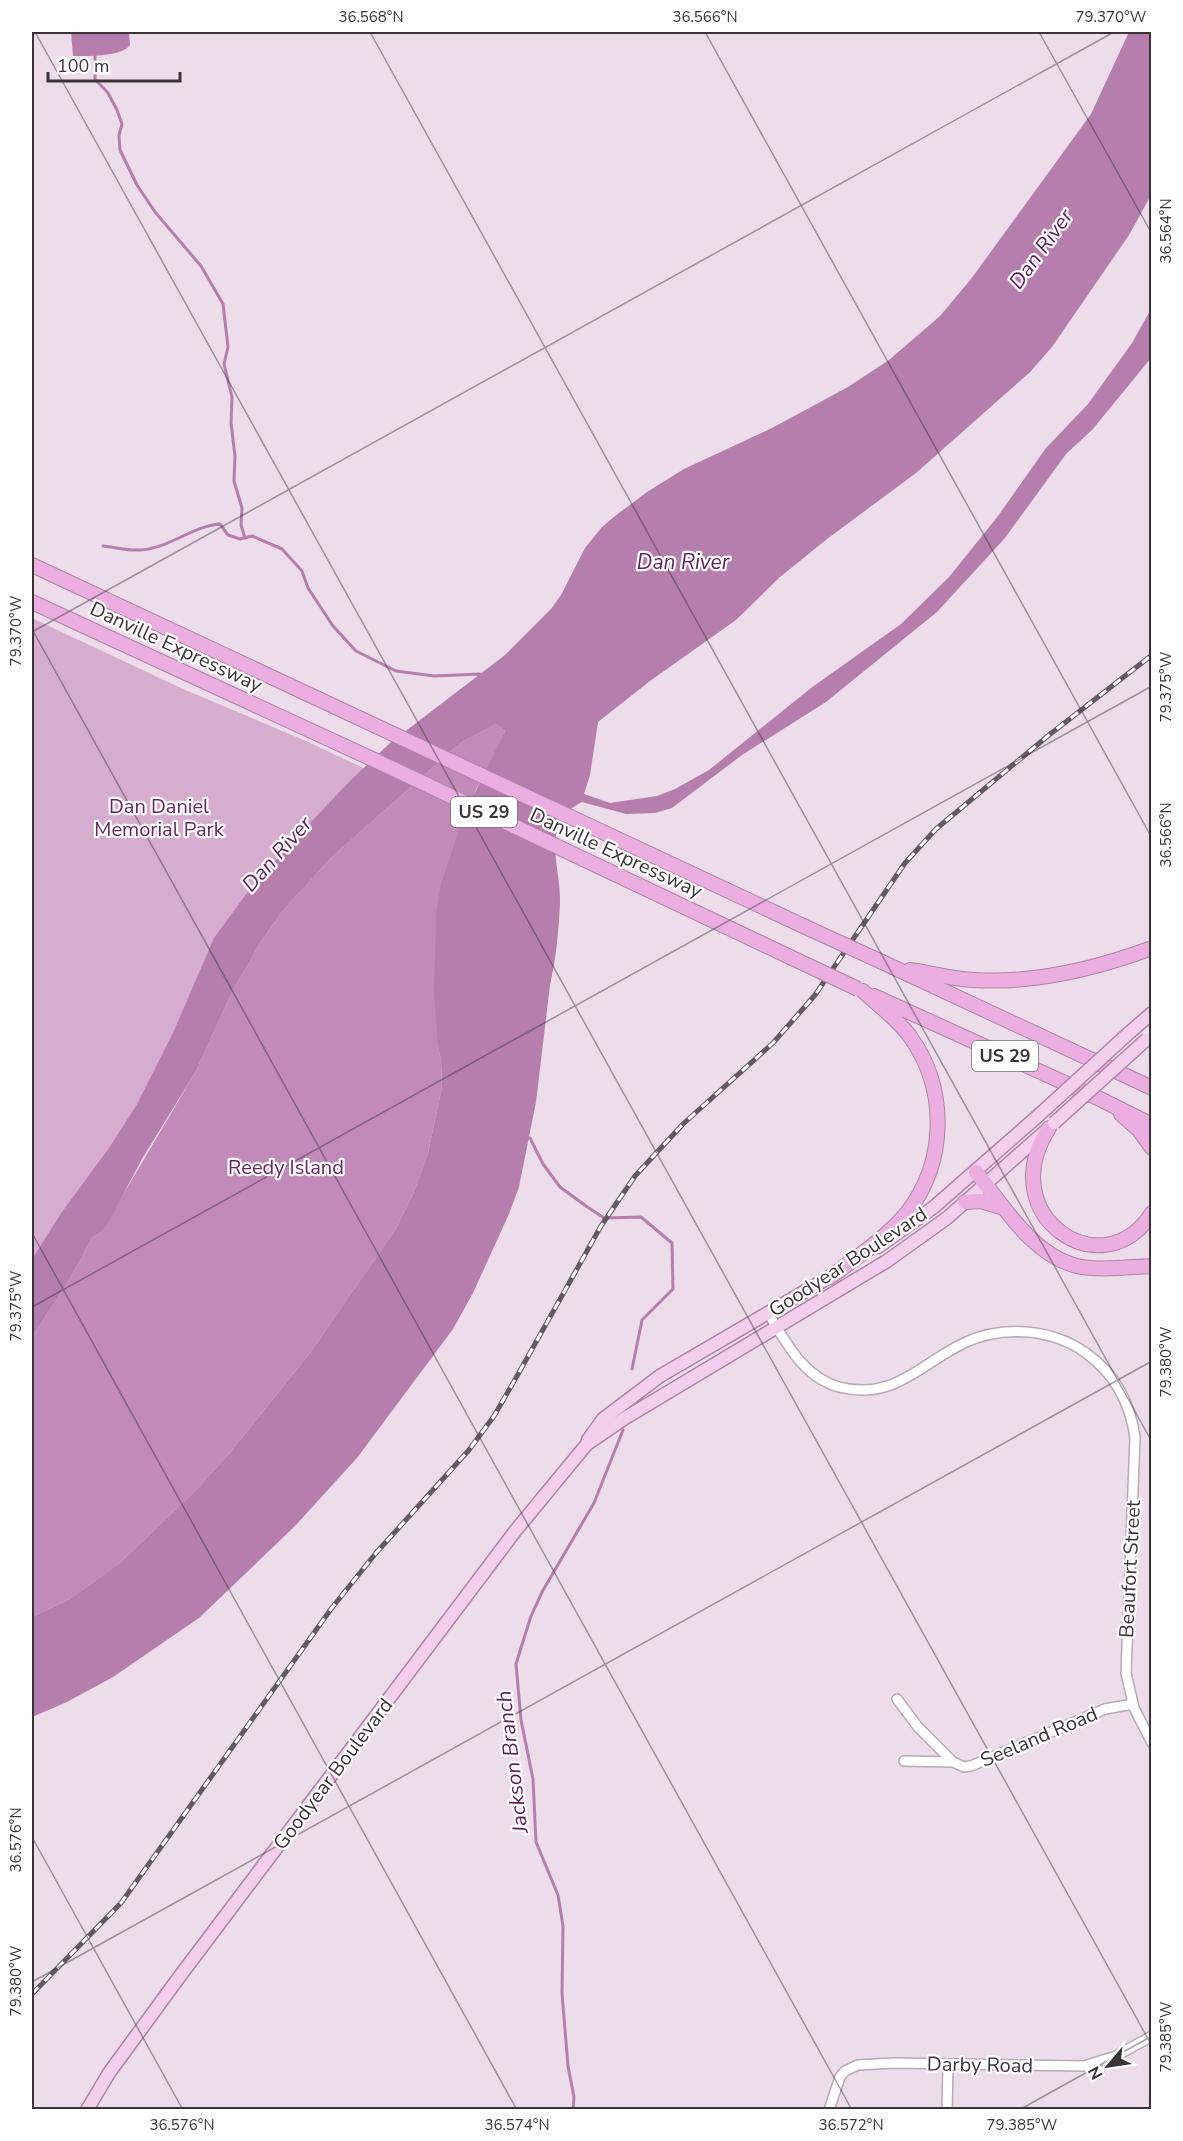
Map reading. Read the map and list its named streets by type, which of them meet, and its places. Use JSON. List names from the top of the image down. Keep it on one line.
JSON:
{"streets":{"highway":["Danville Expressway","US 29"],"main road":["Goodyear Boulevard"],"street":["Beaufort Street","Seeland Road","Darby Road"]},"crossings":[["Goodyear Boulevard","Beaufort Street"],["Beaufort Street","Seeland Road"]],"water":["Dan River","Jackson Branch"],"parks":["Dan Daniel Memorial Park","Reedy Island"],"scale_bar":"100 m","north":"bottom left","coordinates":["36.568°N","36.566°N","79.370°W","36.564°N","79.375°W","79.380°W","36.576°N","79.385°W","36.574°N","36.572°N"]}
